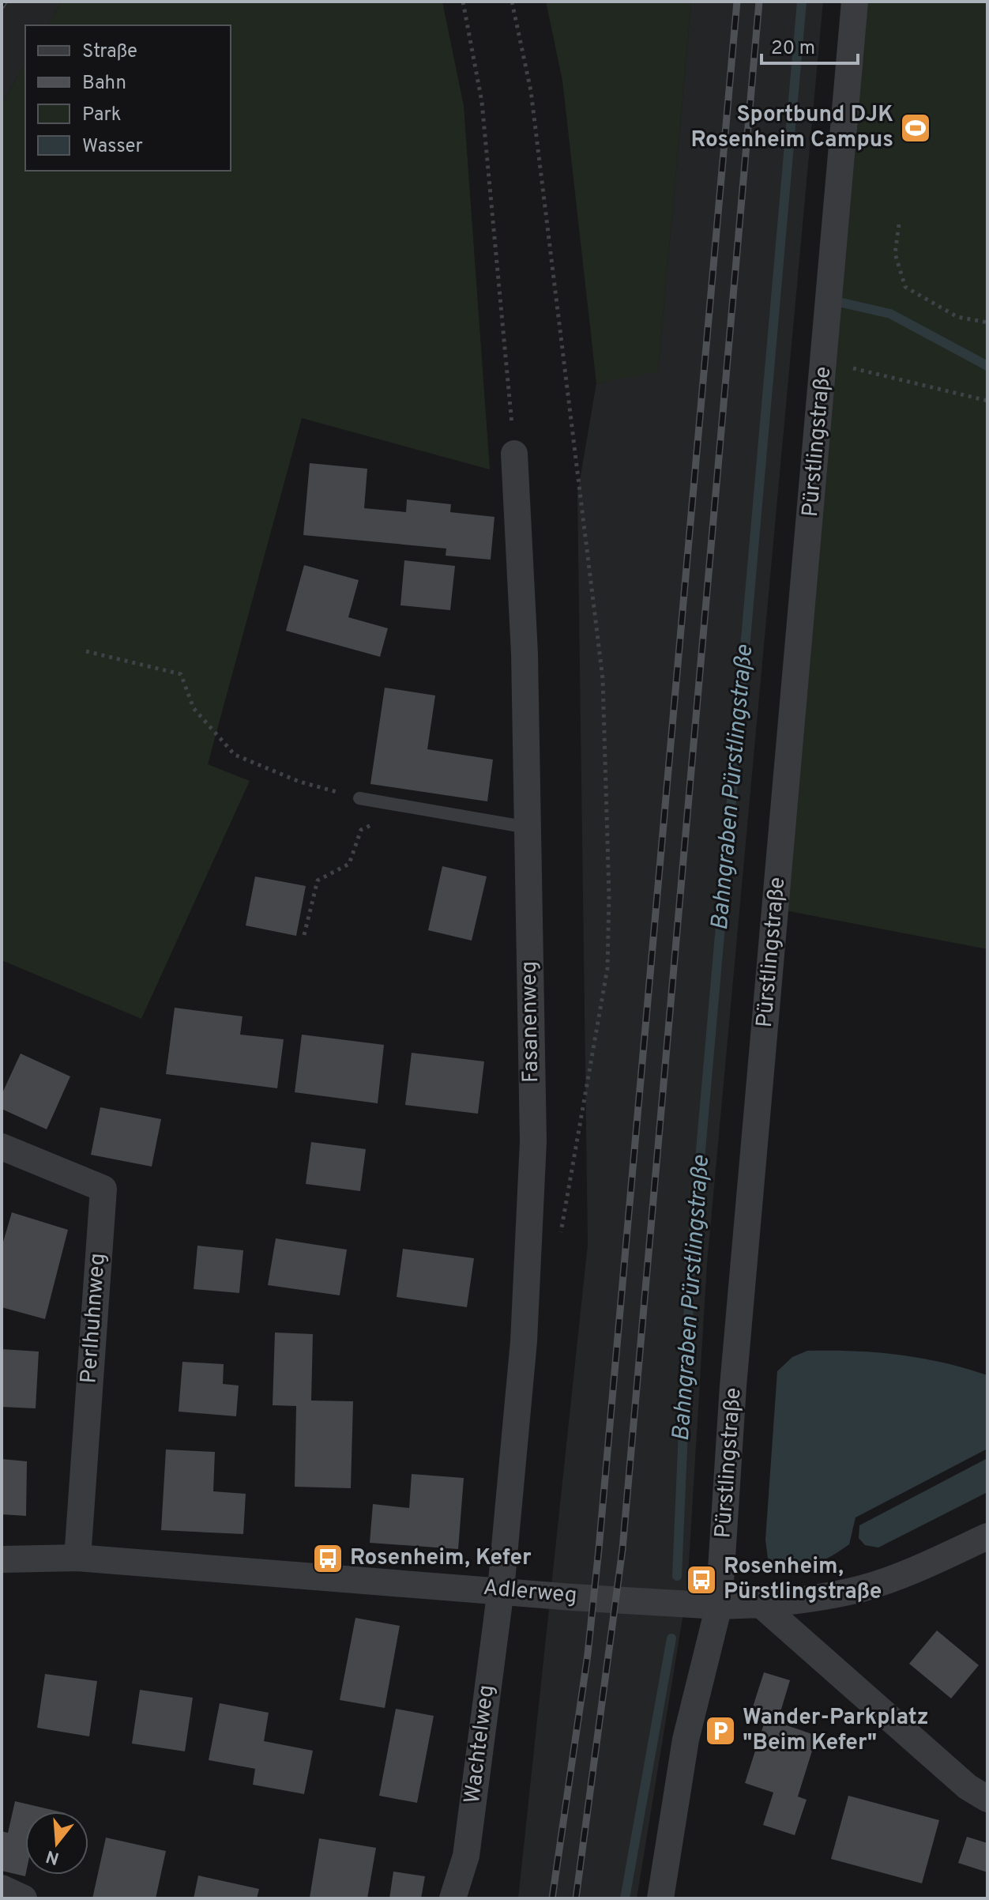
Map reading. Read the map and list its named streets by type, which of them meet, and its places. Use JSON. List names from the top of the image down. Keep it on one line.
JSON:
{"streets":{"street":["Pürstlingstraße","Fasanenweg","Perlhuhnweg","Adlerweg","Wachtelweg"]},"crossings":[["Pürstlingstraße","Adlerweg"],["Fasanenweg","Adlerweg"],["Fasanenweg","Wachtelweg"],["Perlhuhnweg","Adlerweg"],["Adlerweg","Wachtelweg"]],"water":["Bahngraben Pürstlingstraße"],"places":{"sports":["Sportbund DJK Rosenheim Campus"],"bus stop":["Rosenheim, Kefer","Rosenheim, Pürstlingstraße"],"parking":["Wander-Parkplatz \"Beim Kefer\""]},"legend":["Straße","Bahn","Park","Wasser"],"scale_bar":"20 m","north":"bottom"}
